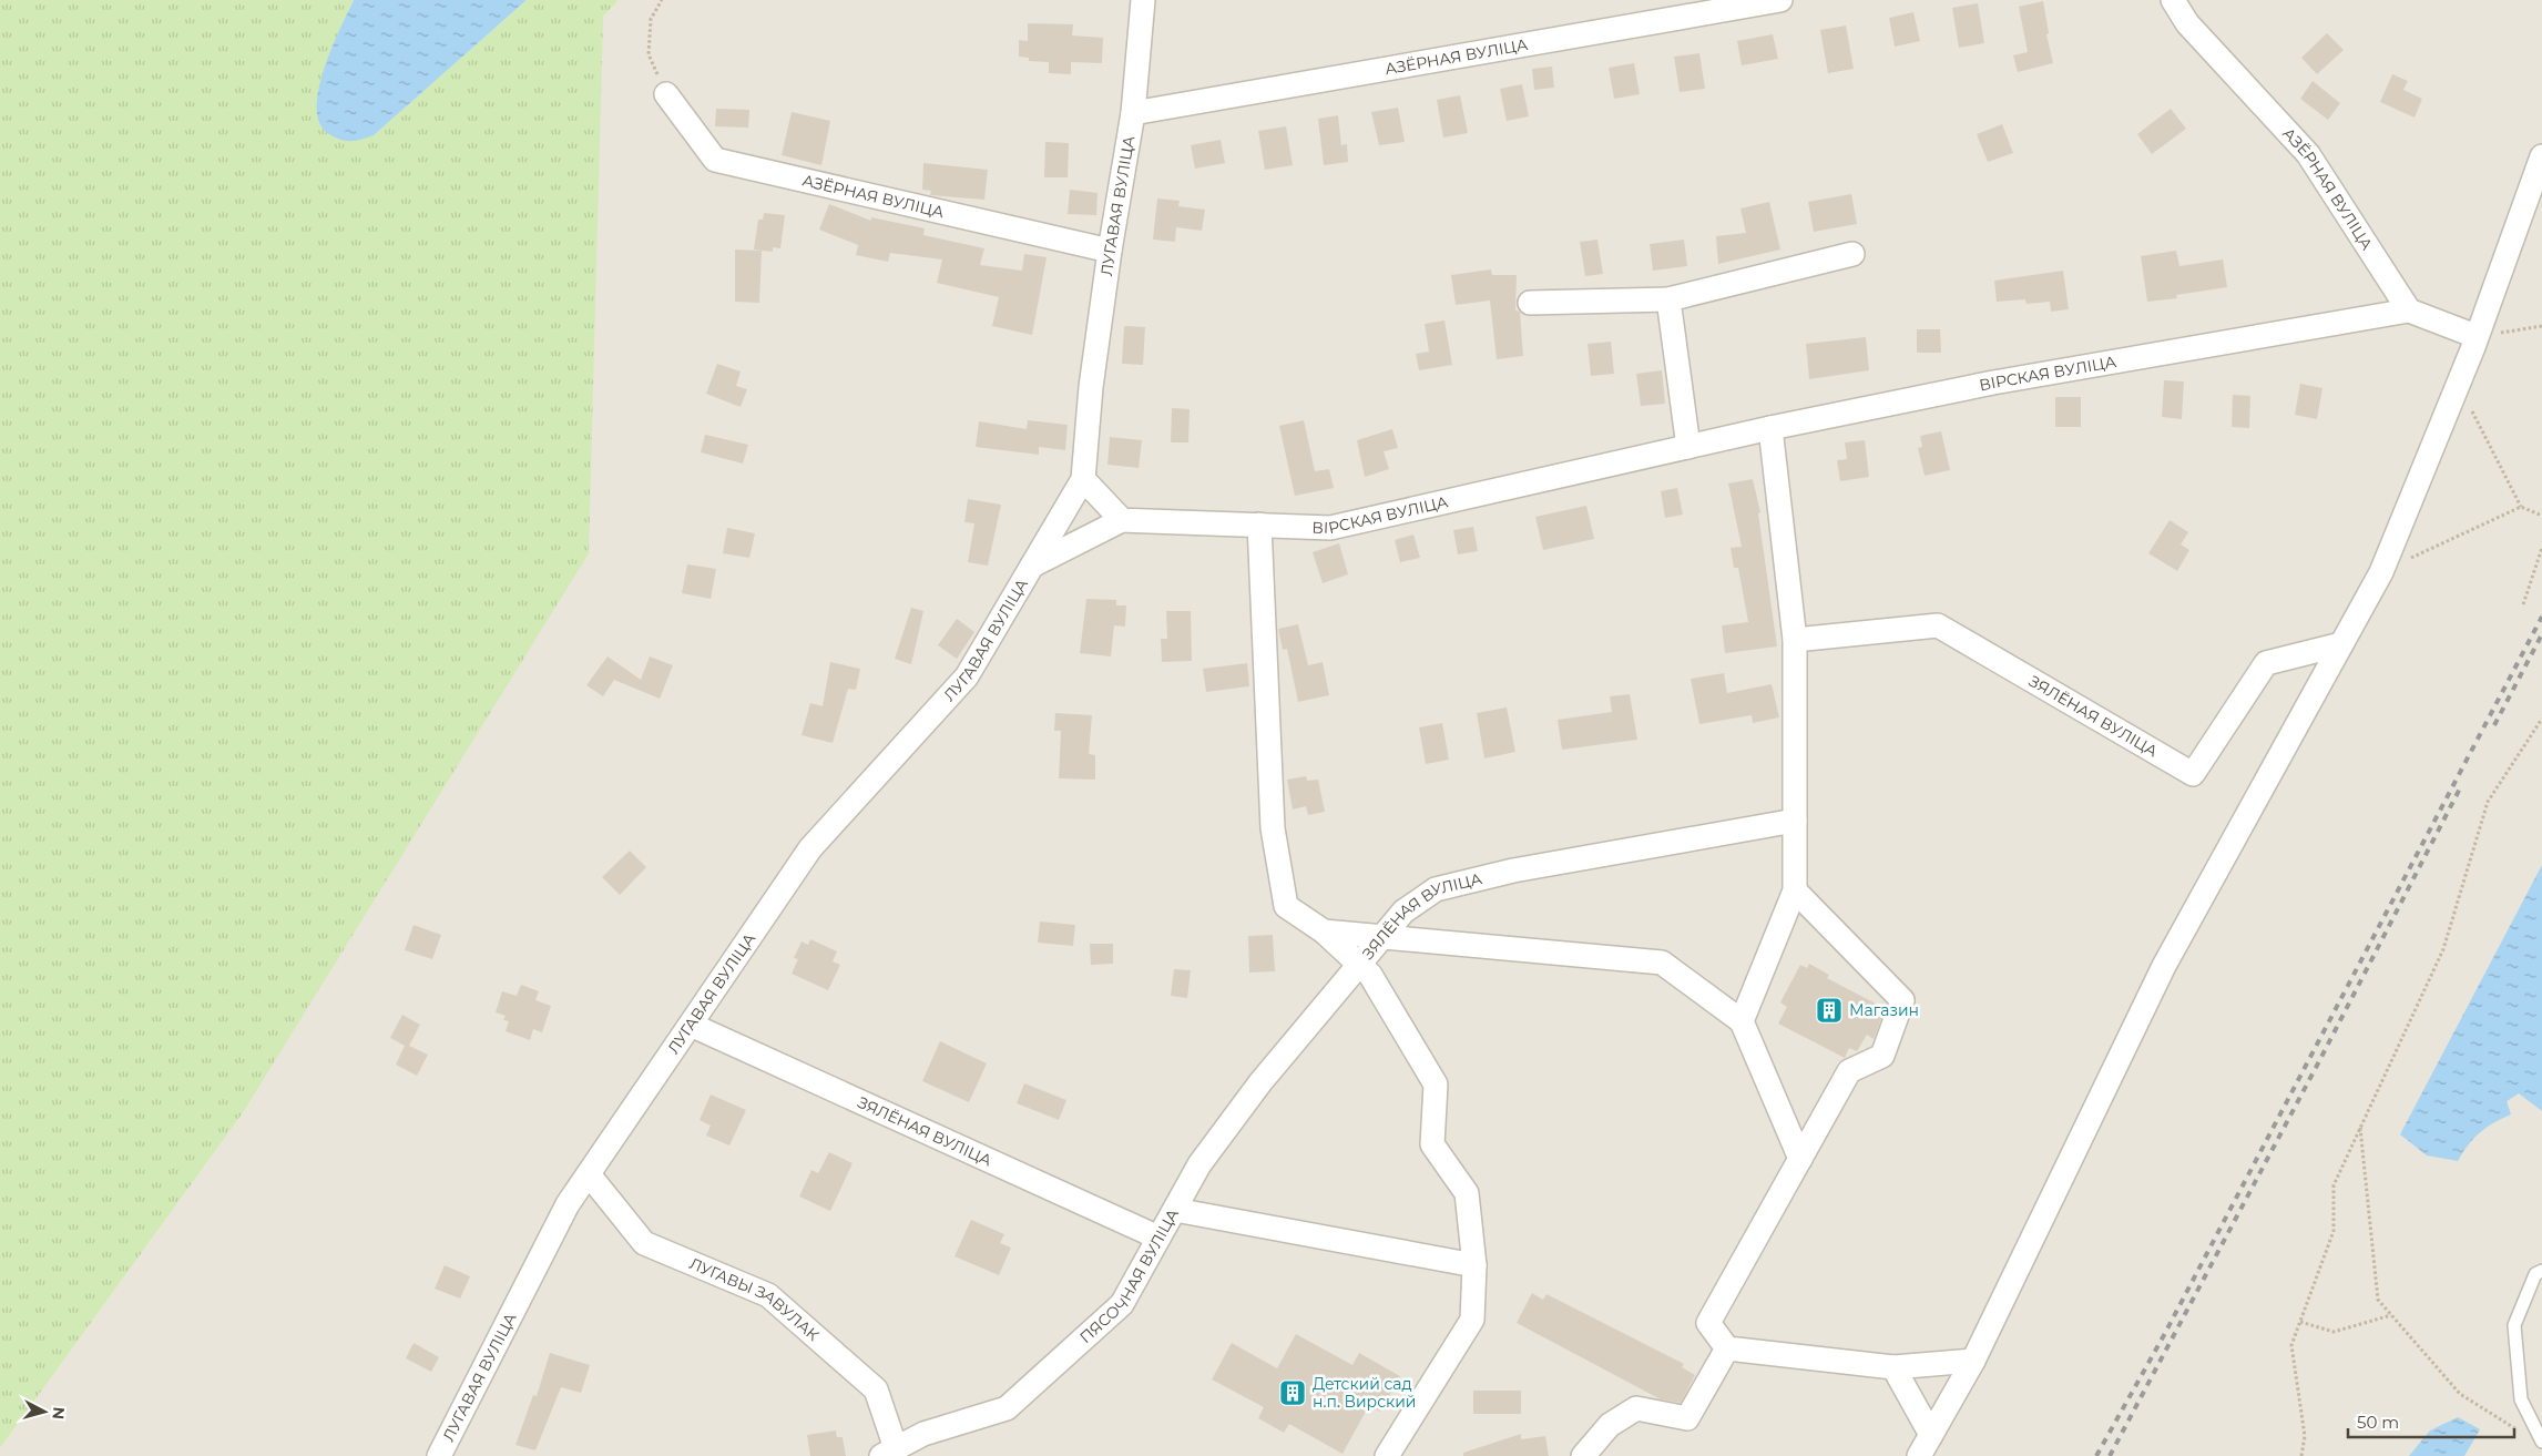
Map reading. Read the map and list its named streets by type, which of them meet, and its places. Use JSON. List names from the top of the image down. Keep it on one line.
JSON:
{"streets":{"street":["АЗЁРНАЯ ВУЛІЦА","ЛУГАВАЯ ВУЛІЦА","ВІРСКАЯ ВУЛІЦА","ЗЯЛЁНАЯ ВУЛІЦА","ПЯСОЧНАЯ ВУЛІЦА","ЛУГАВЫ ЗАВУЛАК"]},"crossings":[["АЗЁРНАЯ ВУЛІЦА","ЛУГАВАЯ ВУЛІЦА"],["АЗЁРНАЯ ВУЛІЦА","ВІРСКАЯ ВУЛІЦА"],["ЛУГАВАЯ ВУЛІЦА","ВІРСКАЯ ВУЛІЦА"],["ЛУГАВАЯ ВУЛІЦА","ЗЯЛЁНАЯ ВУЛІЦА"],["ЛУГАВАЯ ВУЛІЦА","ЛУГАВЫ ЗАВУЛАК"],["ЗЯЛЁНАЯ ВУЛІЦА","ПЯСОЧНАЯ ВУЛІЦА"],["ПЯСОЧНАЯ ВУЛІЦА","ЛУГАВЫ ЗАВУЛАК"]],"places":{"building":["Магазин","Детский сад н.п. Вирский"]},"scale_bar":"50 m","north":"right"}
